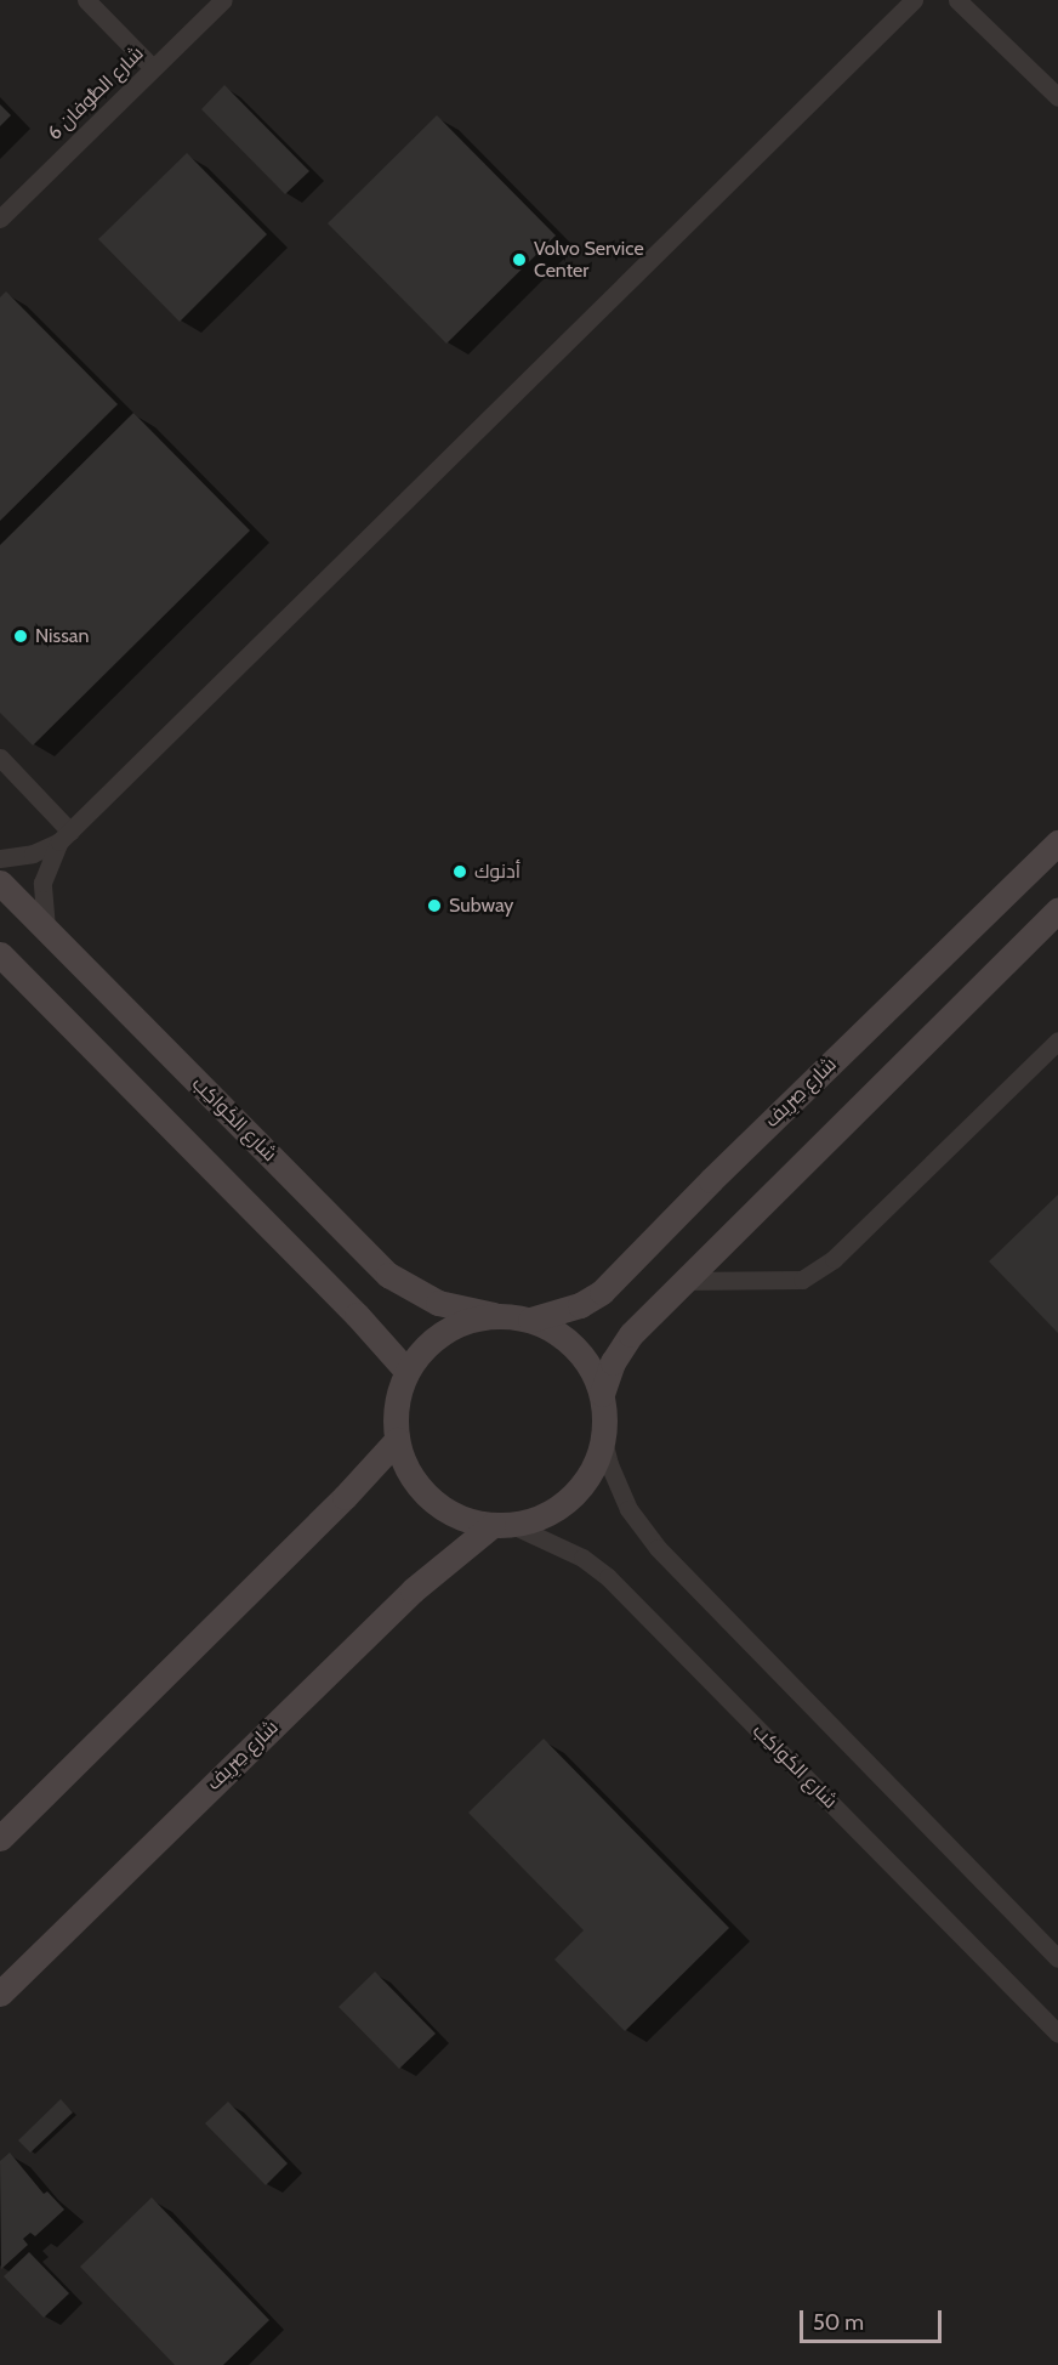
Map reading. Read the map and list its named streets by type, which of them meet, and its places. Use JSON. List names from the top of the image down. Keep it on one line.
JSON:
{"streets":{"main road":["شارع صِرِيف","شارع الكَواكِب"],"street":["شارع الطُّوفان 6"]},"crossings":[["شارع صِرِيف","شارع الكَواكِب"]],"places":["Volvo Service Center","Nissan","أدنوك","Subway"],"scale_bar":"50 m"}
